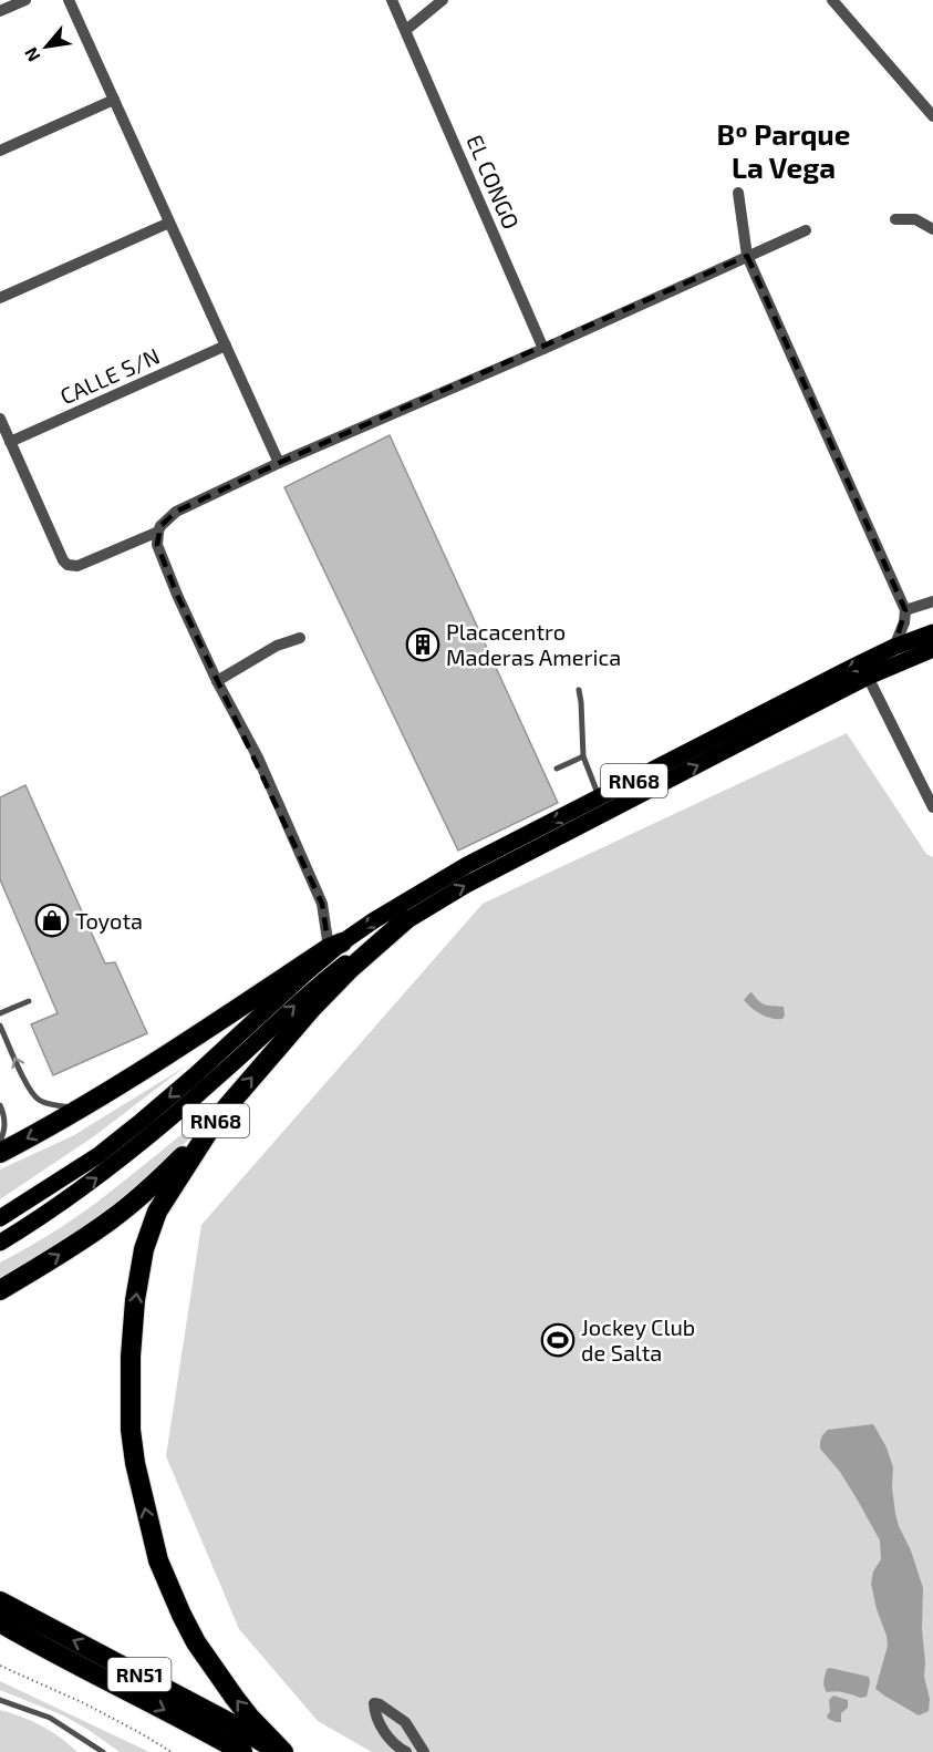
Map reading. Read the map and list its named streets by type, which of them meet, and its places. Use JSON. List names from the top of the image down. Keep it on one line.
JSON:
{"streets":{"highway":["RN68","RN51"],"street":["EL CONGO","CALLE S/N"]},"districts":["Bº Parque La Vega"],"places":{"building":["Placacentro Maderas America"],"shop":["Toyota"],"sports":["Jockey Club de Salta"]},"north":"bottom left"}
